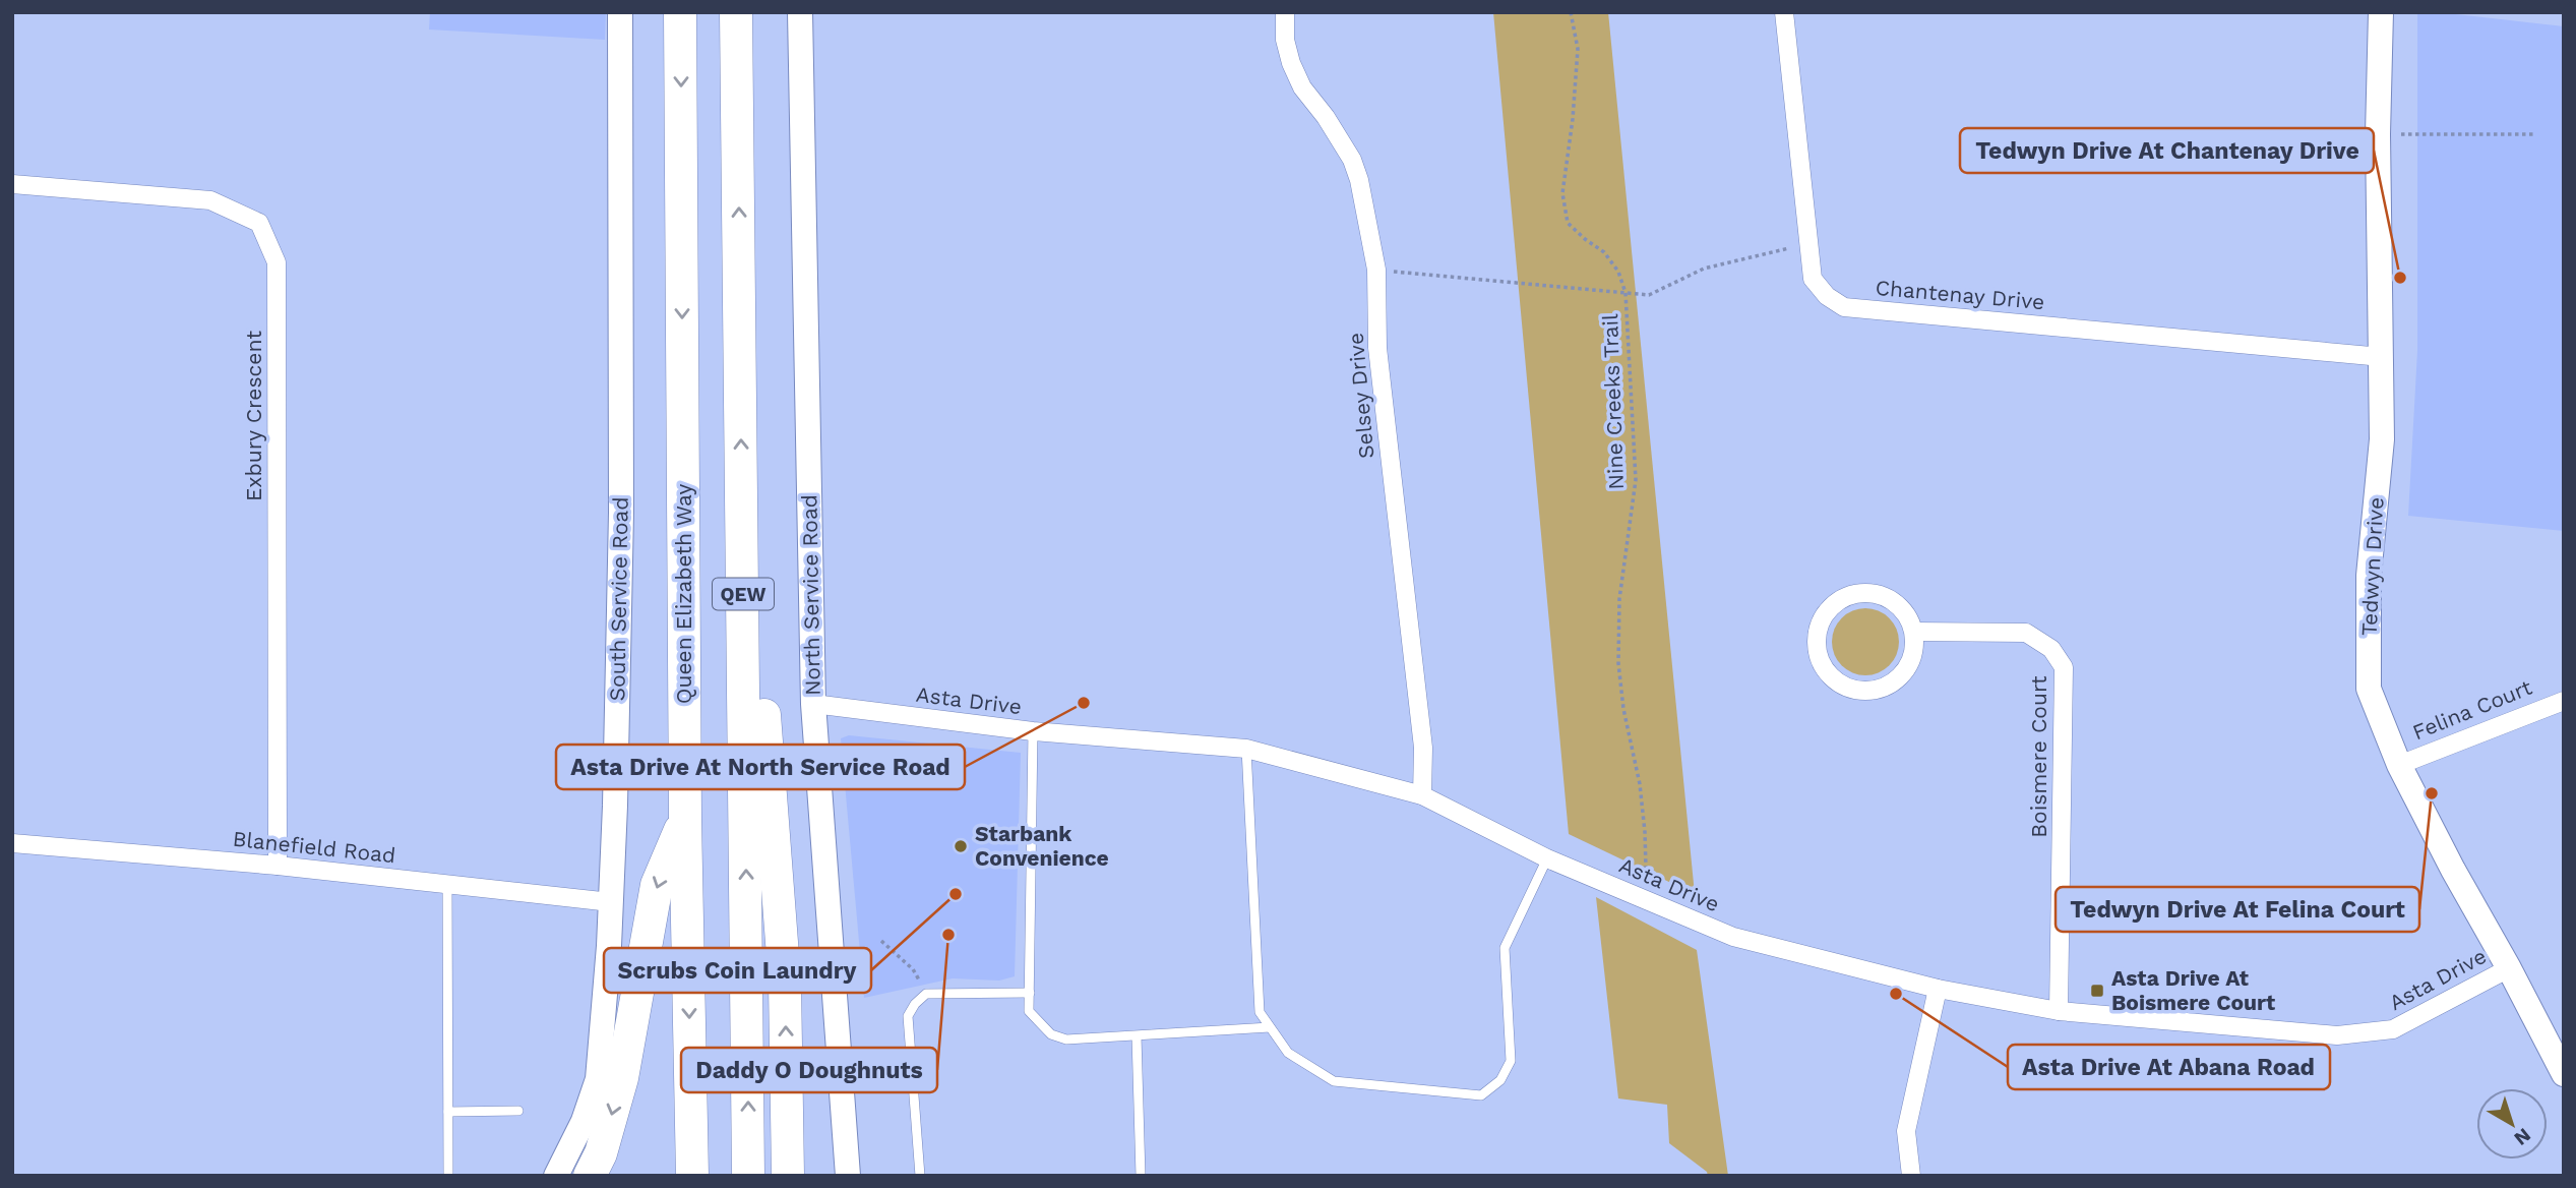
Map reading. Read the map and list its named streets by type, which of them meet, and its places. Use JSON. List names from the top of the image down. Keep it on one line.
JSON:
{"streets":{"highway":["Queen Elizabeth Way","QEW"],"street":["Chantenay Drive","Selsey Drive","Exbury Crescent","Tedwyn Drive","North Service Road","South Service Road","Asta Drive","Felina Court","Boismere Court","Blanefield Road"],"path":["Nine Creeks Trail"]},"crossings":[["Chantenay Drive","Tedwyn Drive"],["Selsey Drive","Asta Drive"],["Nine Creeks Trail","Asta Drive"],["Exbury Crescent","Blanefield Road"],["Tedwyn Drive","Asta Drive"],["Tedwyn Drive","Felina Court"],["North Service Road","Asta Drive"],["South Service Road","Blanefield Road"],["Asta Drive","Boismere Court"]],"places":{"other":["Tedwyn Drive At Chantenay Drive","Asta Drive At North Service Road","Tedwyn Drive At Felina Court","Starbank Convenience","Scrubs Coin Laundry","Daddy O Doughnuts","Asta Drive At Abana Road"],"transit":["Asta Drive At Boismere Court"]},"north":"bottom right"}
